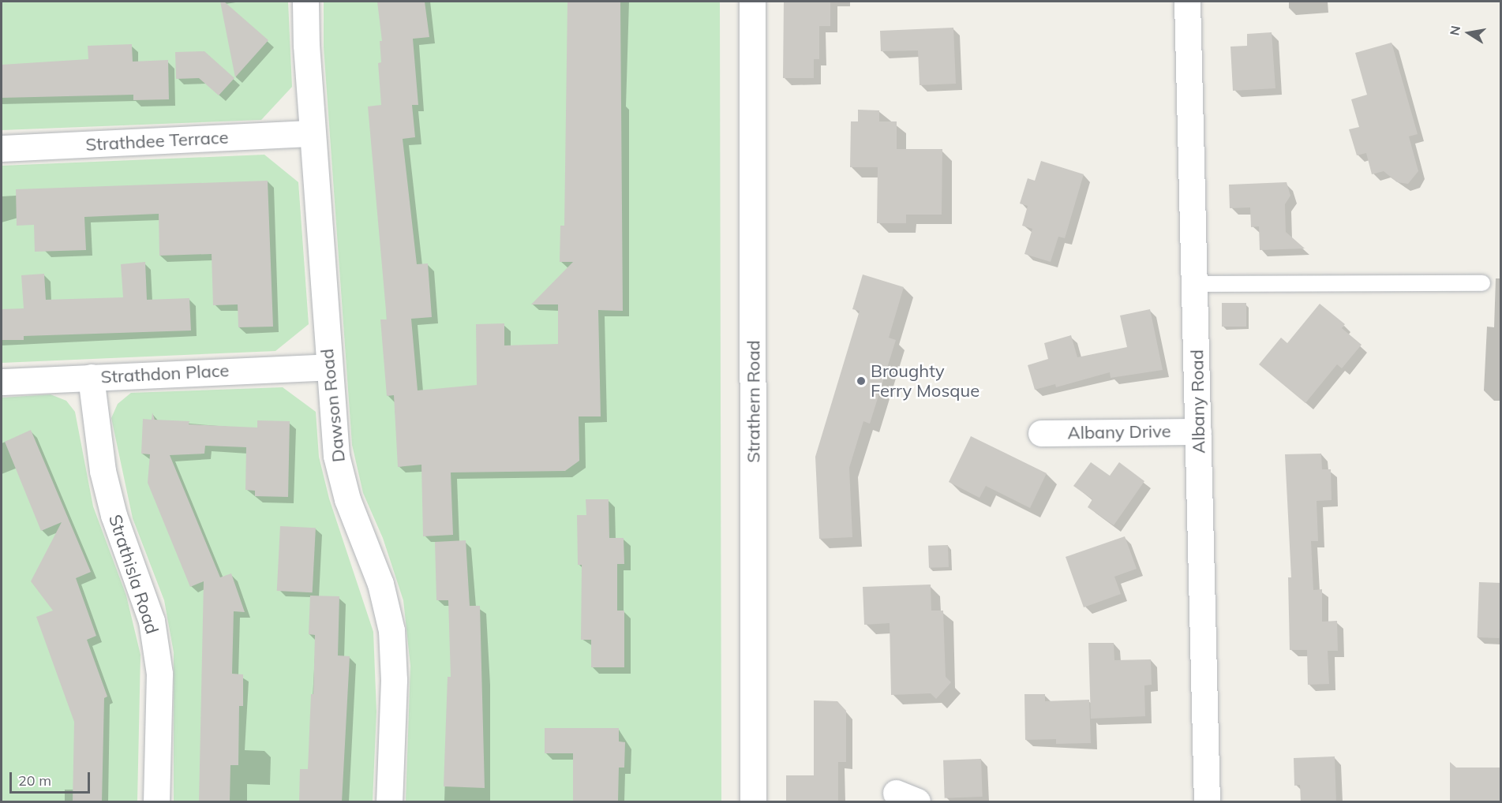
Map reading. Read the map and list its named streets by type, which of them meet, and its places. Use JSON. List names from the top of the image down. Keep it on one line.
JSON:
{"streets":{"street":["Strathdee Terrace","Strathdon Place","Strathern Road","Albany Road","Dawson Road","Albany Drive","Strathisla Road"]},"crossings":[["Strathdee Terrace","Dawson Road"],["Strathdon Place","Dawson Road"],["Strathdon Place","Strathisla Road"],["Albany Road","Albany Drive"]],"places":["Broughty Ferry Mosque"],"scale_bar":"20 m","north":"left"}
